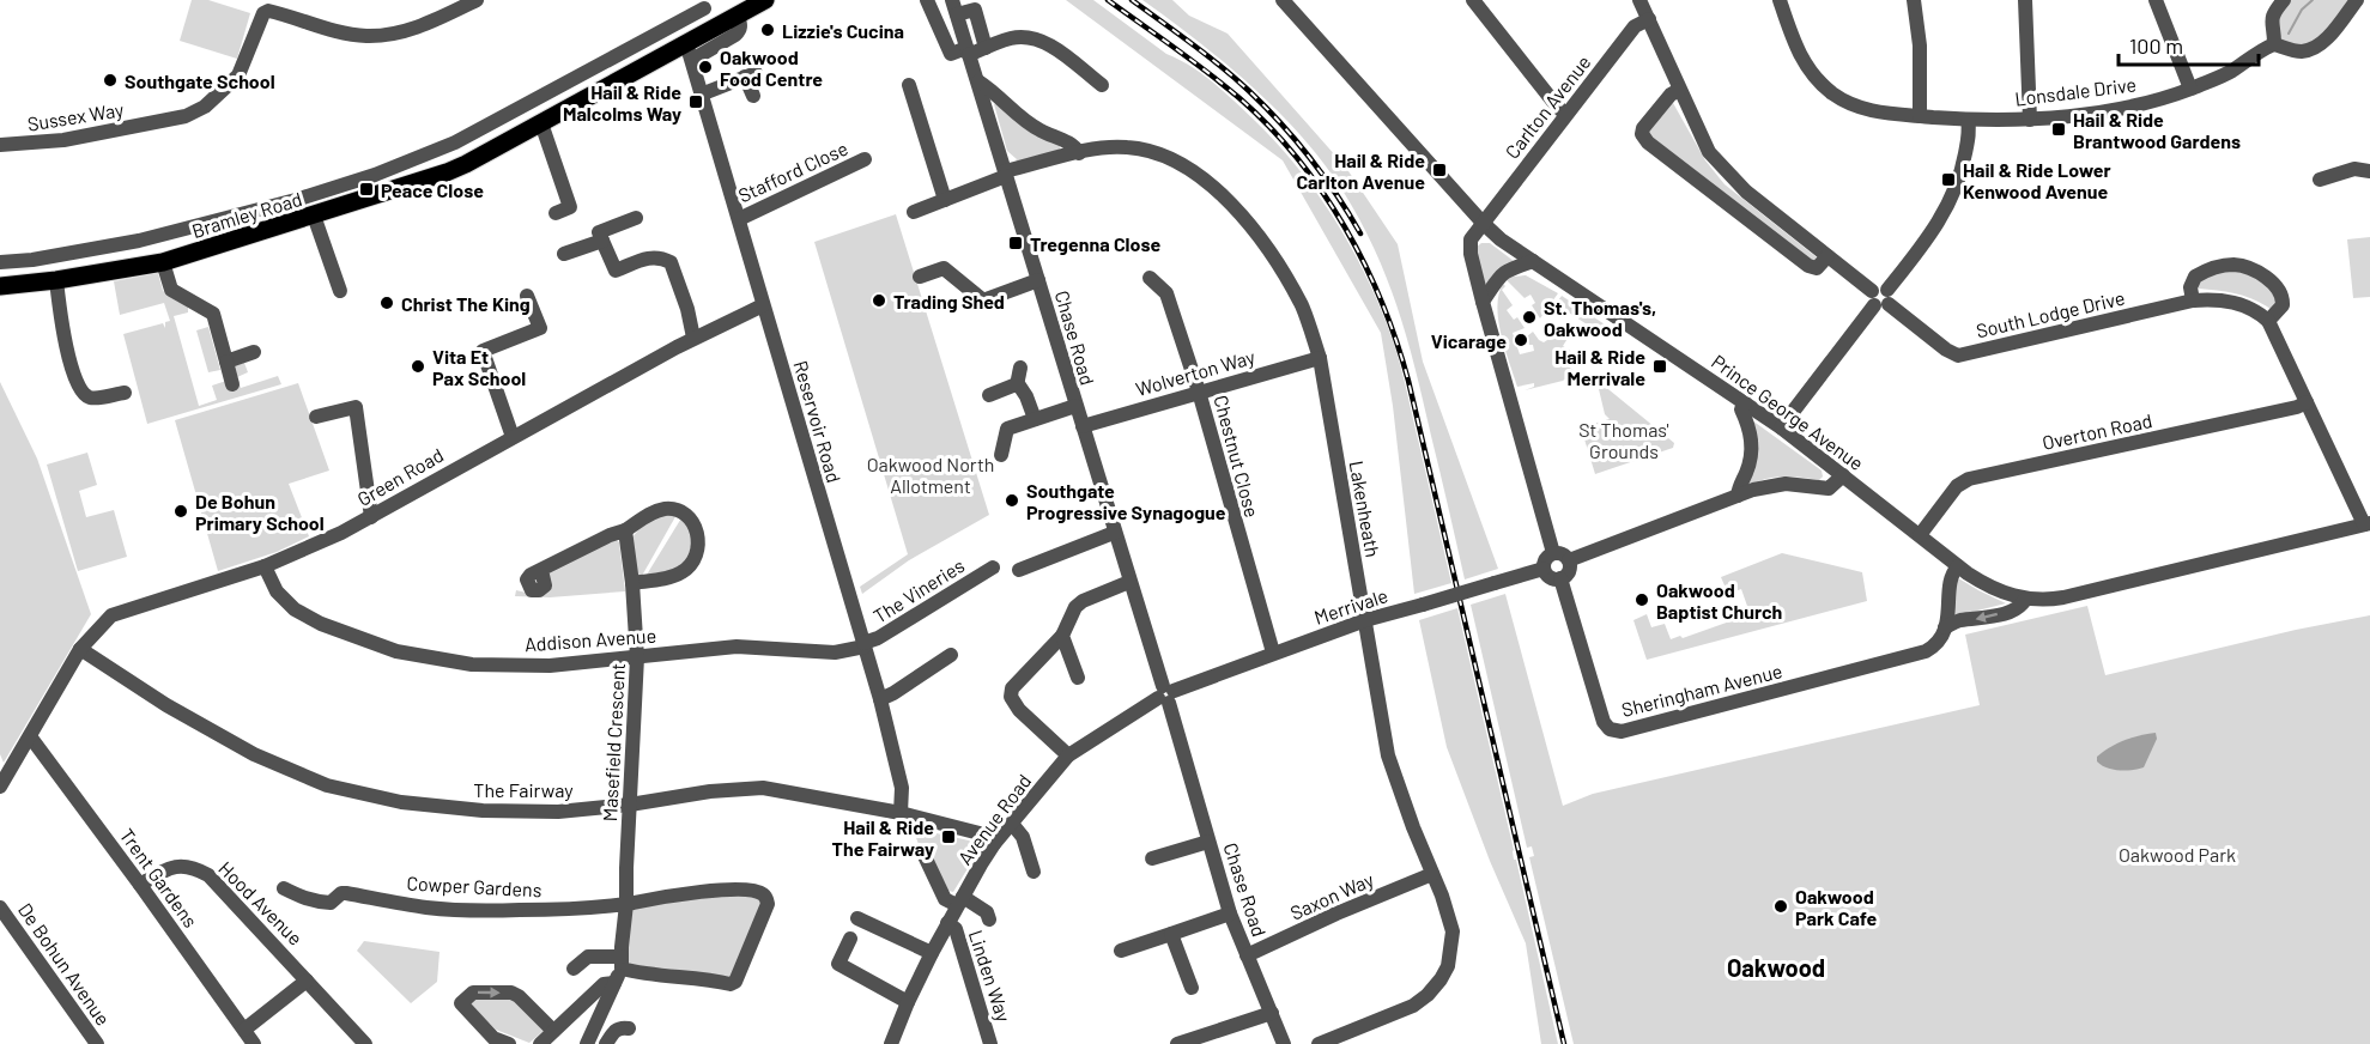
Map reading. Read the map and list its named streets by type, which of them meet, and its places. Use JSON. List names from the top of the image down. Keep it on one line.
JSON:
{"streets":{"main road":["Bramley Road"],"street":["Lonsdale Drive","Carlton Avenue","Sussex Way","Stafford Close","South Lodge Drive","Chase Road","Wolverton Way","Prince George Avenue","Reservoir Road","Overton Road","Chestnut Close","Green Road","Lakenheath","The Vineries","Merrivale","Addison Avenue","Sheringham Avenue","Masefield Crescent","The Fairway","Avenue Road","Trent Gardens","Cowper Gardens","Saxon Way","Hood Avenue","De Bohun Avenue","Linden Way"]},"crossings":[["Carlton Avenue","South Lodge Drive"],["Carlton Avenue","Prince George Avenue"],["Stafford Close","Reservoir Road"],["Bramley Road","Reservoir Road"],["Chase Road","Wolverton Way"],["Chase Road","Lakenheath"],["Chase Road","Merrivale"],["Chase Road","Avenue Road"],["Chase Road","Saxon Way"],["Wolverton Way","Chestnut Close"],["Wolverton Way","Lakenheath"],["Prince George Avenue","Overton Road"],["Reservoir Road","Green Road"],["Reservoir Road","The Vineries"],["Reservoir Road","Addison Avenue"],["Reservoir Road","The Fairway"],["Chestnut Close","Merrivale"],["Green Road","Addison Avenue"],["Green Road","The Fairway"],["Green Road","Trent Gardens"],["Lakenheath","Merrivale"],["Lakenheath","Saxon Way"],["The Vineries","Addison Avenue"],["Merrivale","Sheringham Avenue"],["Merrivale","Avenue Road"],["Addison Avenue","Masefield Crescent"],["Masefield Crescent","The Fairway"],["Masefield Crescent","Cowper Gardens"],["The Fairway","Avenue Road"],["Avenue Road","Linden Way"],["Trent Gardens","Hood Avenue"]],"districts":["Oakwood"],"parks":["St Thomas' Grounds","Oakwood North Allotment","Oakwood Park"],"places":{"other":["Lizzie's Cucina","Oakwood Food Centre","Southgate School","Trading Shed","Christ The King","St. Thomas's, Oakwood","Vicarage","Vita Et Pax School","Southgate Progressive Synagogue","De Bohun Primary School","Oakwood Baptist Church","Oakwood Park Cafe"],"transit":["Hail & Ride Malcolms Way","Hail & Ride Brantwood Gardens","Hail & Ride Carlton Avenue","Hail & Ride Lower Kenwood Avenue","Peace Close","Tregenna Close","Hail & Ride Merrivale","Hail & Ride The Fairway"]},"scale_bar":"100 m"}
